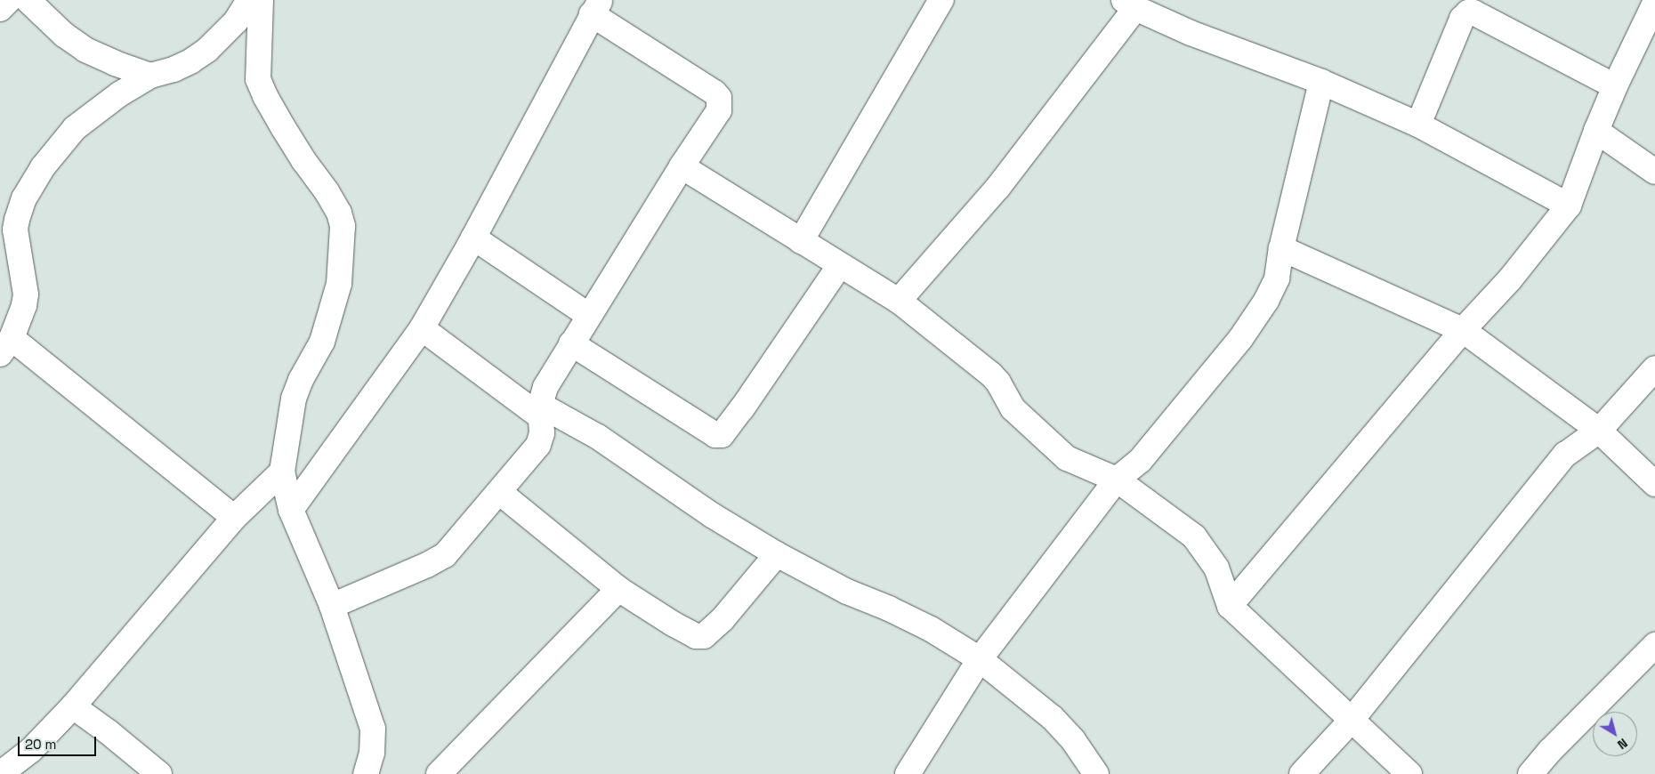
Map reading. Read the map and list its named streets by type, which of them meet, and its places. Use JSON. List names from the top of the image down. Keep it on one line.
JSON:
{"scale_bar":"20 m","north":"bottom right"}
